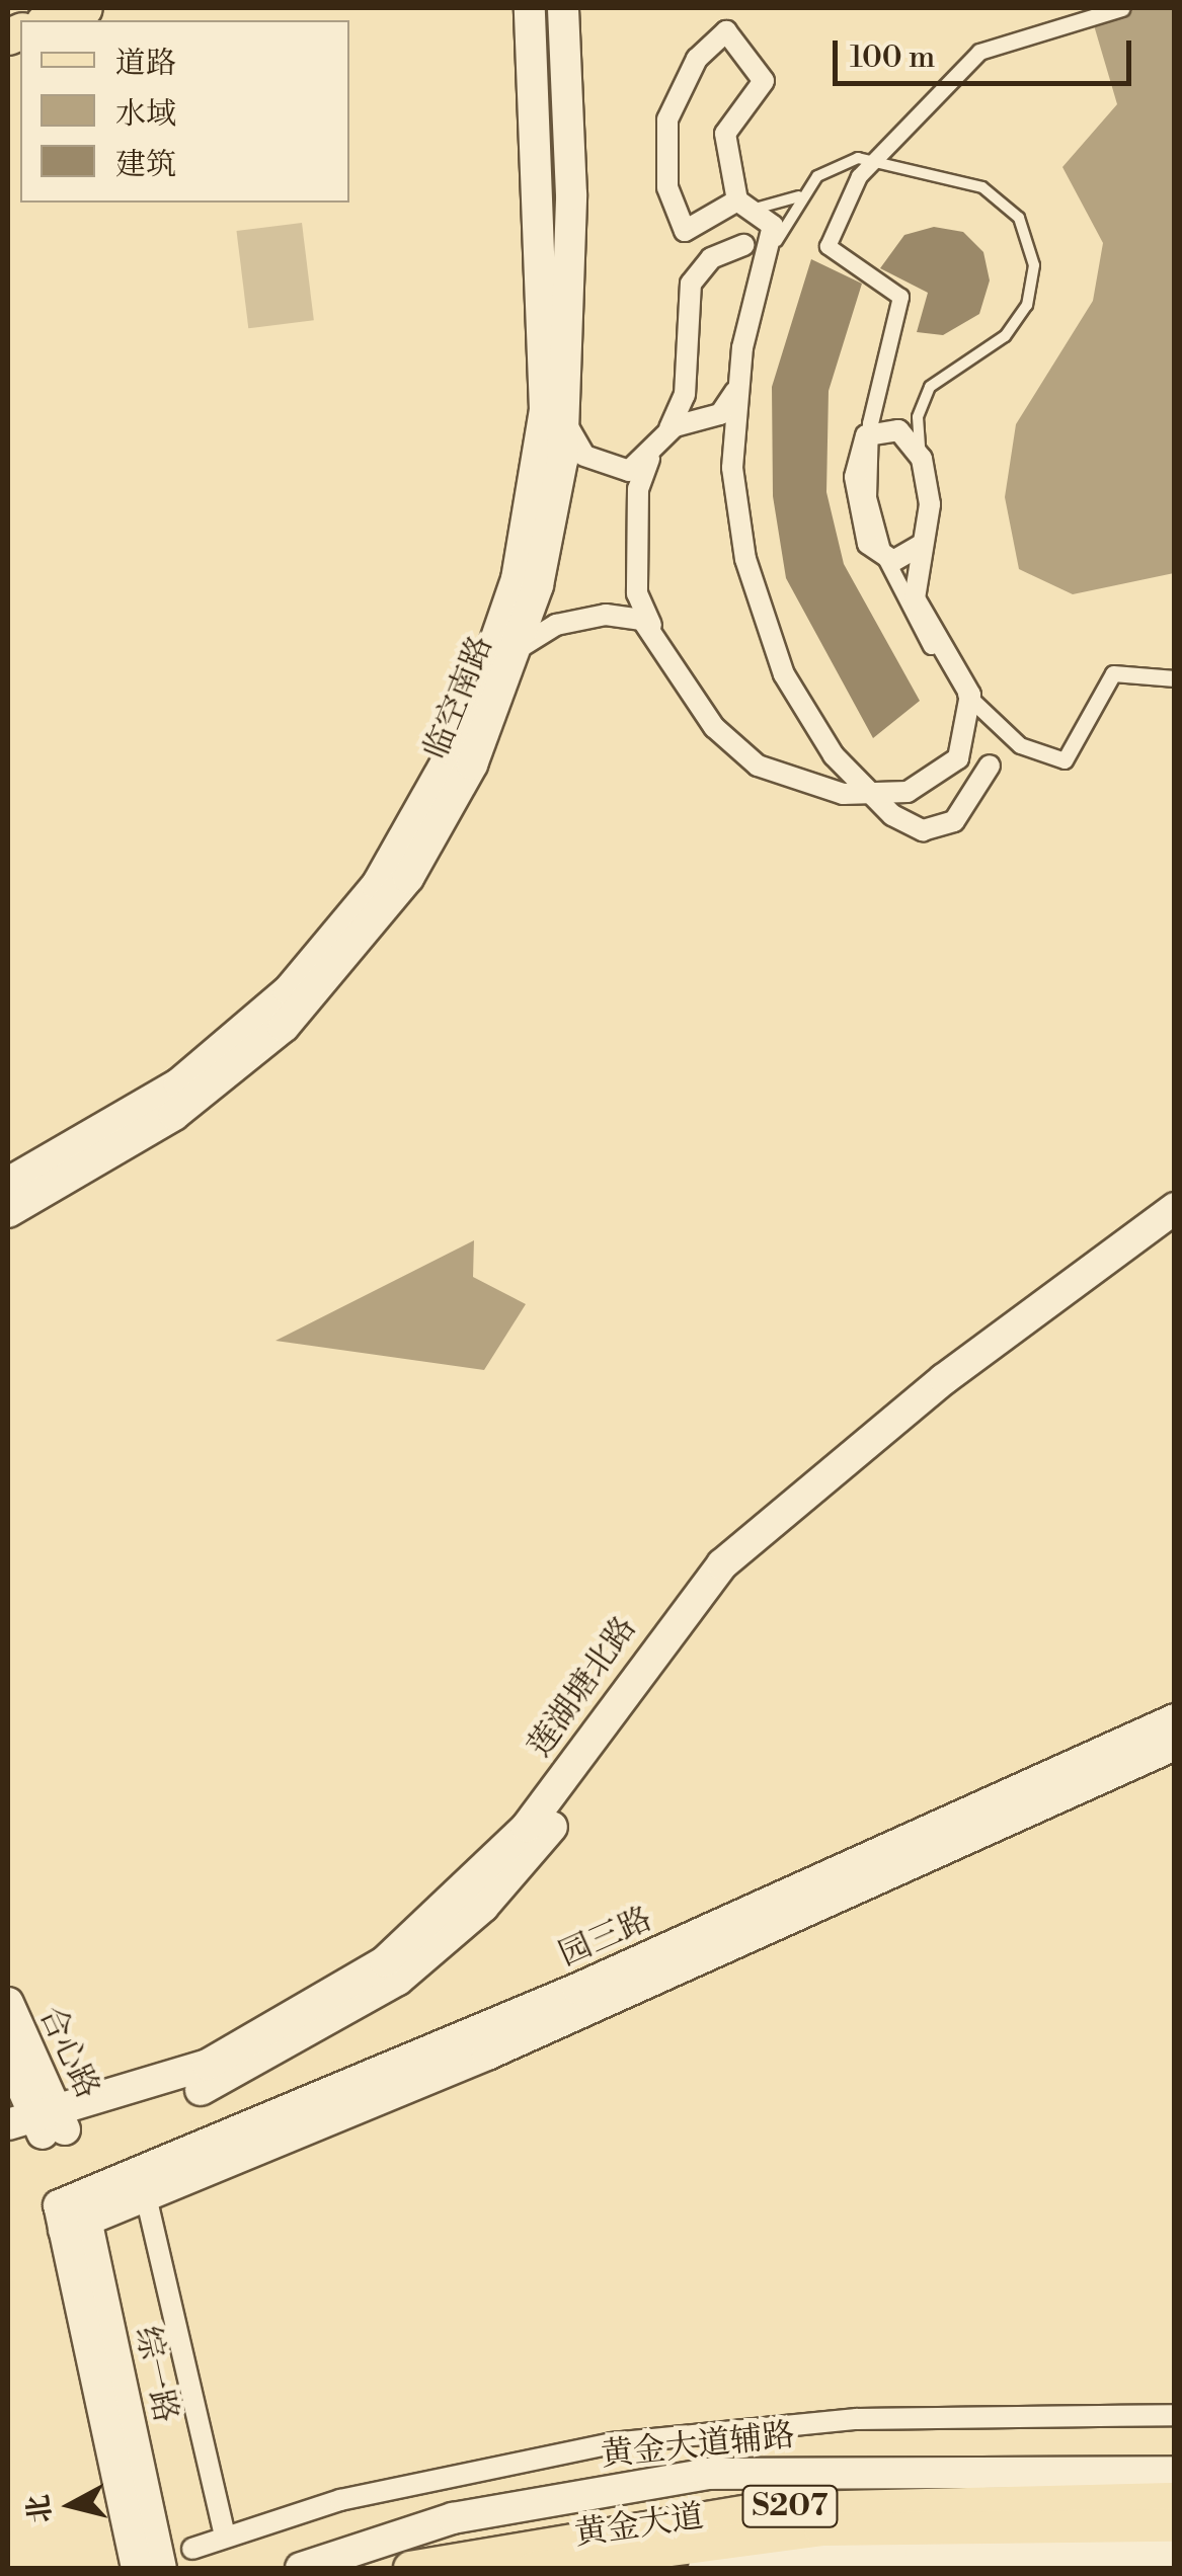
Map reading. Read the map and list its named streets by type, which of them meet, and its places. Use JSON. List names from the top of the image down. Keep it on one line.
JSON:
{"streets":{"main road":["临空南路","莲湖塘北路","园三路","合心路","综一路","黄金大道辅路","S207","黄金大道"]},"crossings":[["莲湖塘北路","合心路"],["园三路","综一路"]],"legend":["道路","水域","建筑"],"scale_bar":"100 m","north":"left"}
